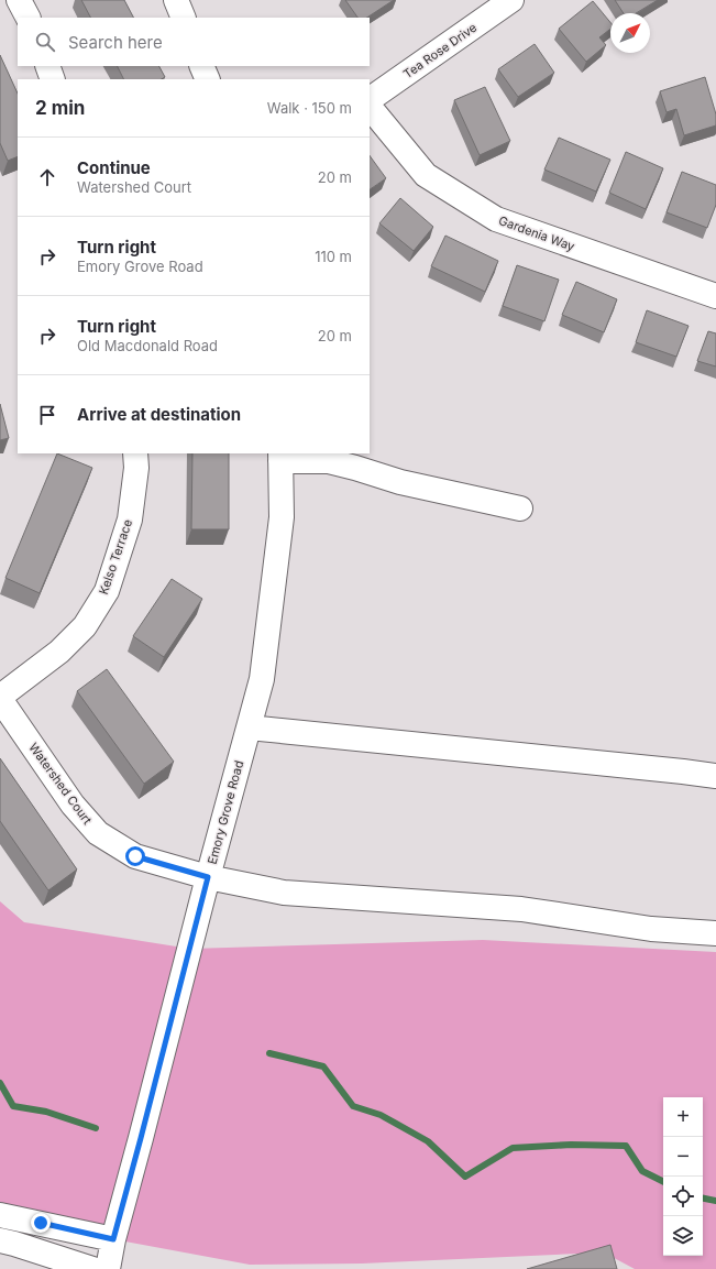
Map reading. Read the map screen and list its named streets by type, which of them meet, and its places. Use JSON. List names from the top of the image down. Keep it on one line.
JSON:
{"streets":{"street":["Tea Rose Drive","Gardenia Way","Kelso Terrace","Watershed Court","Emory Grove Road"]},"crossings":[["Kelso Terrace","Watershed Court"],["Watershed Court","Emory Grove Road"]],"north":"top right","page":{"search":"Search here","heading":["2 min","Walk · 150 m"],"list":[["Continue","Watershed Court","20 m"],["Turn right","Emory Grove Road","110 m"],["Turn right","Old Macdonald Road","20 m"],"Arrive at destination"],"map_buttons":["+","−"]}}
